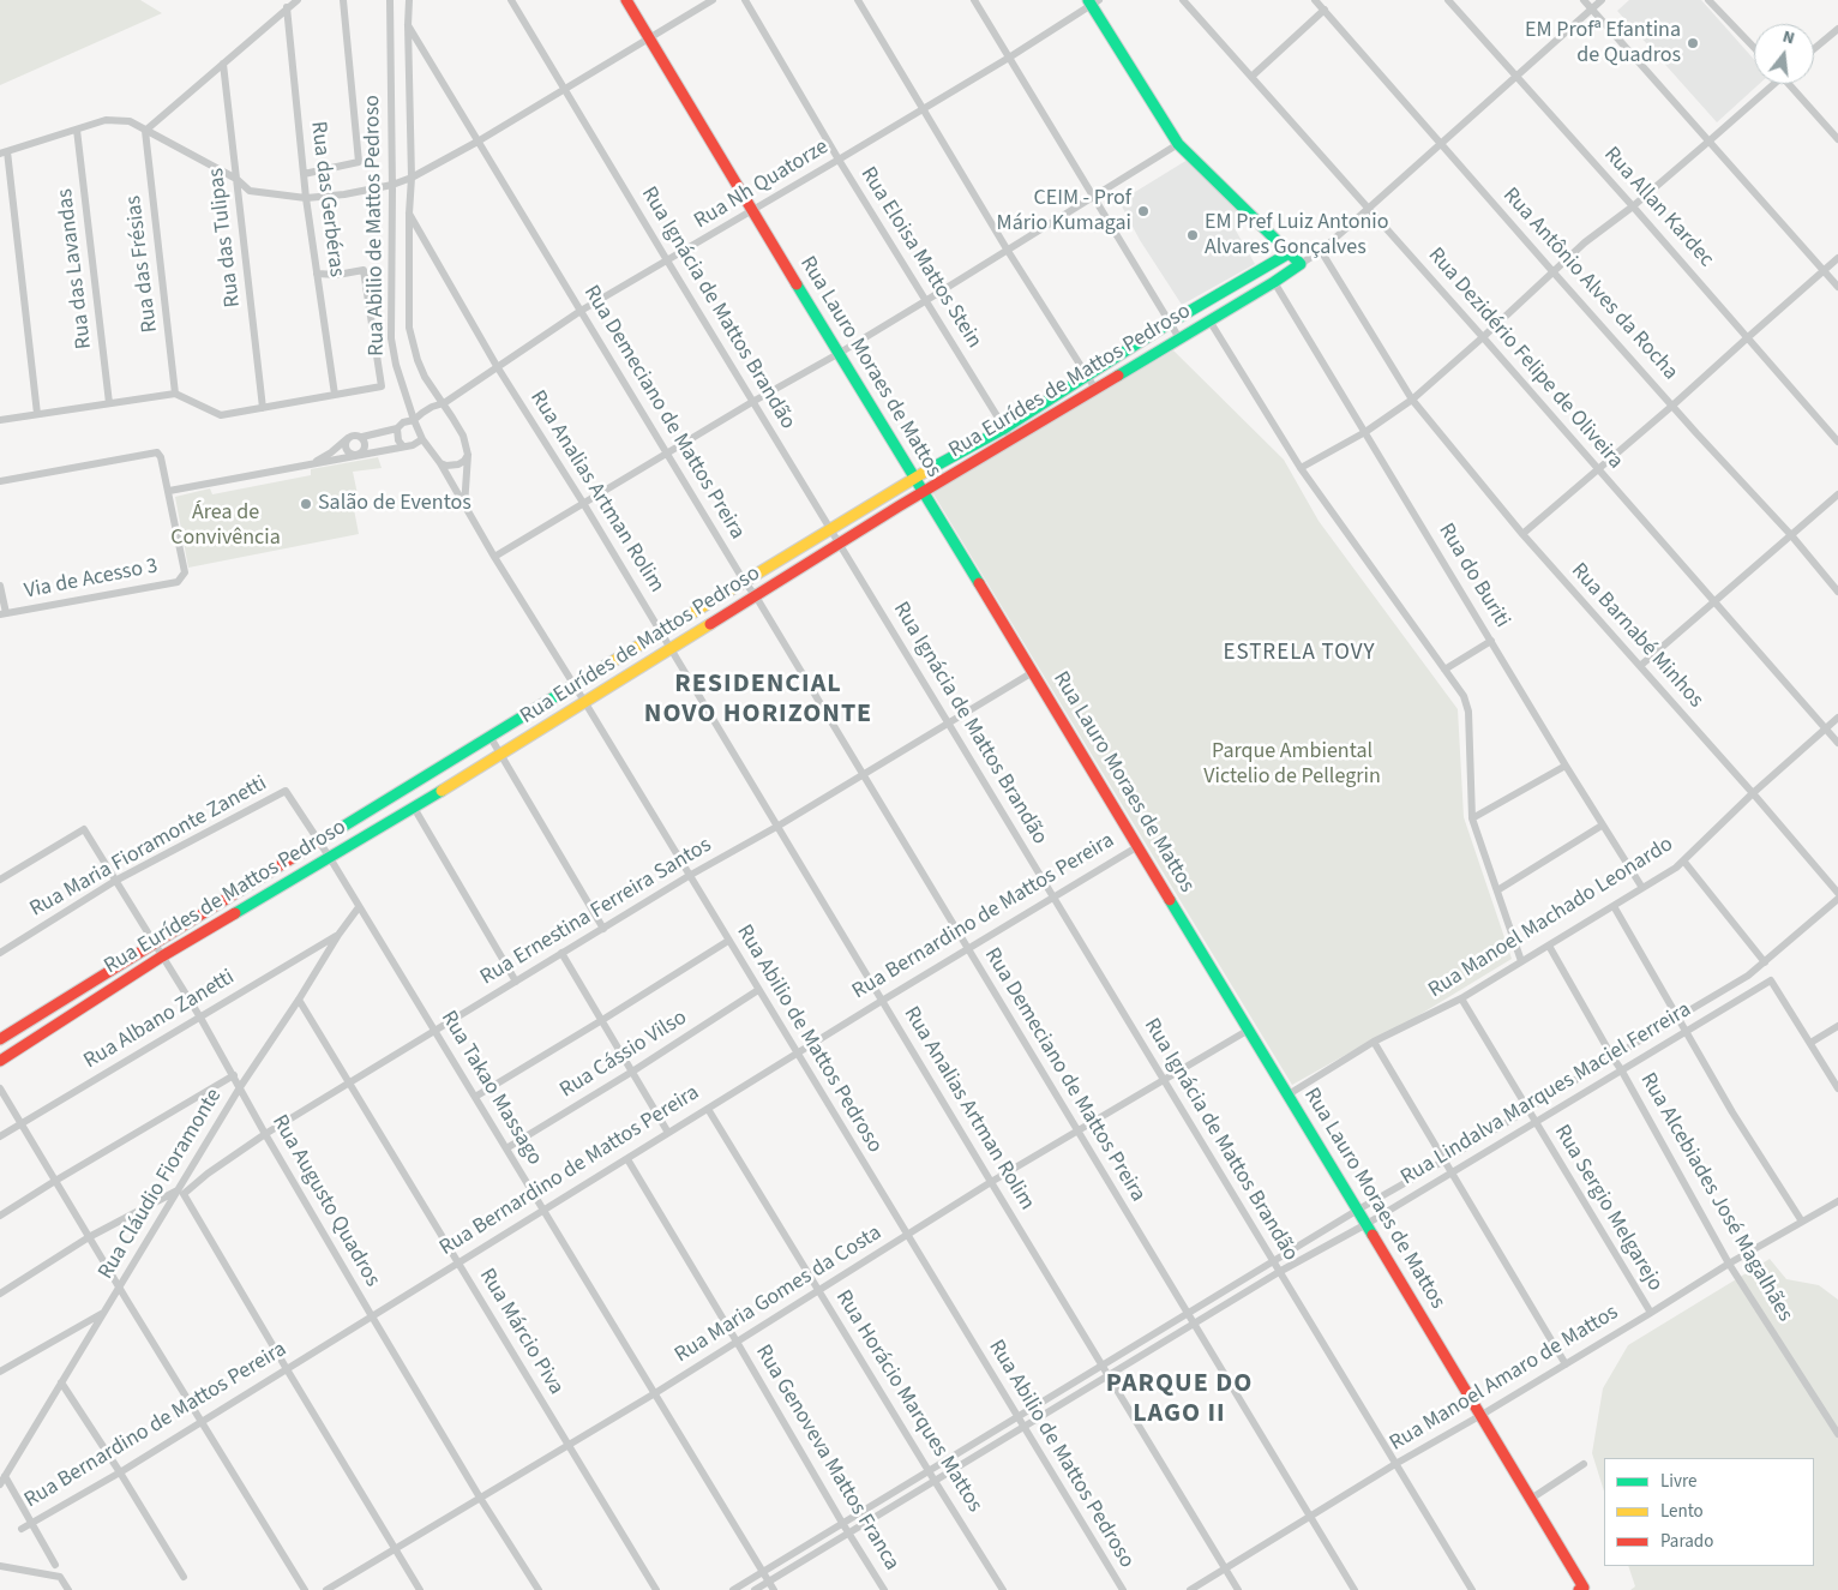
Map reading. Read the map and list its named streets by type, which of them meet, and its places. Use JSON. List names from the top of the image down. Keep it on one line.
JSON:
{"streets":{"street":["Rua Nh Quatorze","Rua das Gerbéras","Rua Allan Kardec","Rua Abilio de Mattos Pedroso","Rua das Tulipas","Rua Eloisa Mattos Stein","Rua das Frésias","Rua das Lavandas","Rua Antônio Alves da Rocha","Rua Ignácia de Mattos Brandão","Rua Dezidério Felipe de Oliveira","Rua Lauro Moraes de Mattos","Rua Eurídes de Mattos Pedroso","Rua Demeciano de Mattos Preira","Rua Analias Artman Rolim","Rua do Buriti","Via de Acesso 3","Rua Barnabé Minhos","Rua Maria Fioramonte Zanetti","Rua Ernestina Ferreira Santos","Rua Bernardino de Mattos Pereira","Rua Manoel Machado Leonardo","Rua Albano Zanetti","Rua Cássio Vilso","Rua Takao Massago","Rua Lindalva Marques Maciel Ferreira","Rua Cláudio Fioramonte","Rua Alcebiades José Magalhães","Rua Augusto Quadros","Rua Sergio Melgarejo","Rua Maria Gomes da Costa","Rua Márcio Piva","Rua Manoel Amaro de Mattos","Rua Horácio Marques Mattos","Rua Genoveva Mattos Franca"]},"crossings":[["Rua Nh Quatorze","Rua Abilio de Mattos Pedroso"],["Rua Nh Quatorze","Rua Eloisa Mattos Stein"],["Rua Nh Quatorze","Rua Ignácia de Mattos Brandão"],["Rua Nh Quatorze","Rua Lauro Moraes de Mattos"],["Rua Nh Quatorze","Rua Demeciano de Mattos Preira"],["Rua Nh Quatorze","Rua Analias Artman Rolim"],["Rua Abilio de Mattos Pedroso","Rua Eurídes de Mattos Pedroso"],["Rua Abilio de Mattos Pedroso","Rua Demeciano de Mattos Preira"],["Rua Abilio de Mattos Pedroso","Rua Analias Artman Rolim"],["Rua Abilio de Mattos Pedroso","Rua Ernestina Ferreira Santos"],["Rua Abilio de Mattos Pedroso","Rua Bernardino de Mattos Pereira"],["Rua Abilio de Mattos Pedroso","Rua Cássio Vilso"],["Rua Abilio de Mattos Pedroso","Rua Lindalva Marques Maciel Ferreira"],["Rua Abilio de Mattos Pedroso","Rua Maria Gomes da Costa"],["Rua Eloisa Mattos Stein","Rua Eurídes de Mattos Pedroso"],["Rua Ignácia de Mattos Brandão","Rua Eurídes de Mattos Pedroso"],["Rua Ignácia de Mattos Brandão","Rua Ernestina Ferreira Santos"],["Rua Ignácia de Mattos Brandão","Rua Bernardino de Mattos Pereira"],["Rua Ignácia de Mattos Brandão","Rua Lindalva Marques Maciel Ferreira"],["Rua Ignácia de Mattos Brandão","Rua Maria Gomes da Costa"],["Rua Ignácia de Mattos Brandão","Rua Manoel Amaro de Mattos"],["Rua Dezidério Felipe de Oliveira","Rua Manoel Machado Leonardo"],["Rua Lauro Moraes de Mattos","Rua Eurídes de Mattos Pedroso"],["Rua Lauro Moraes de Mattos","Rua Ernestina Ferreira Santos"],["Rua Lauro Moraes de Mattos","Rua Bernardino de Mattos Pereira"],["Rua Lauro Moraes de Mattos","Rua Manoel Machado Leonardo"],["Rua Lauro Moraes de Mattos","Rua Lindalva Marques Maciel Ferreira"],["Rua Lauro Moraes de Mattos","Rua Maria Gomes da Costa"],["Rua Lauro Moraes de Mattos","Rua Manoel Amaro de Mattos"],["Rua Eurídes de Mattos Pedroso","Rua Demeciano de Mattos Preira"],["Rua Eurídes de Mattos Pedroso","Rua Analias Artman Rolim"],["Rua Eurídes de Mattos Pedroso","Rua do Buriti"],["Rua Eurídes de Mattos Pedroso","Rua Takao Massago"],["Rua Eurídes de Mattos Pedroso","Rua Augusto Quadros"],["Rua Demeciano de Mattos Preira","Rua Ernestina Ferreira Santos"],["Rua Demeciano de Mattos Preira","Rua Bernardino de Mattos Pereira"],["Rua Demeciano de Mattos Preira","Rua Lindalva Marques Maciel Ferreira"],["Rua Demeciano de Mattos Preira","Rua Maria Gomes da Costa"],["Rua Demeciano de Mattos Preira","Rua Manoel Amaro de Mattos"],["Rua Analias Artman Rolim","Rua Ernestina Ferreira Santos"],["Rua Analias Artman Rolim","Rua Bernardino de Mattos Pereira"],["Rua Analias Artman Rolim","Rua Lindalva Marques Maciel Ferreira"],["Rua Analias Artman Rolim","Rua Maria Gomes da Costa"],["Rua Analias Artman Rolim","Rua Manoel Amaro de Mattos"],["Rua do Buriti","Rua Manoel Machado Leonardo"],["Rua Barnabé Minhos","Rua Manoel Machado Leonardo"],["Rua Maria Fioramonte Zanetti","Rua Takao Massago"],["Rua Maria Fioramonte Zanetti","Rua Augusto Quadros"],["Rua Ernestina Ferreira Santos","Rua Takao Massago"],["Rua Ernestina Ferreira Santos","Rua Cláudio Fioramonte"],["Rua Ernestina Ferreira Santos","Rua Augusto Quadros"],["Rua Ernestina Ferreira Santos","Rua Márcio Piva"],["Rua Bernardino de Mattos Pereira","Rua Takao Massago"],["Rua Bernardino de Mattos Pereira","Rua Augusto Quadros"],["Rua Bernardino de Mattos Pereira","Rua Márcio Piva"],["Rua Bernardino de Mattos Pereira","Rua Horácio Marques Mattos"],["Rua Bernardino de Mattos Pereira","Rua Genoveva Mattos Franca"],["Rua Manoel Machado Leonardo","Rua Alcebiades José Magalhães"],["Rua Manoel Machado Leonardo","Rua Sergio Melgarejo"],["Rua Albano Zanetti","Rua Cláudio Fioramonte"],["Rua Albano Zanetti","Rua Augusto Quadros"],["Rua Cássio Vilso","Rua Takao Massago"],["Rua Takao Massago","Rua Lindalva Marques Maciel Ferreira"],["Rua Takao Massago","Rua Cláudio Fioramonte"],["Rua Takao Massago","Rua Maria Gomes da Costa"],["Rua Lindalva Marques Maciel Ferreira","Rua Alcebiades José Magalhães"],["Rua Lindalva Marques Maciel Ferreira","Rua Sergio Melgarejo"],["Rua Lindalva Marques Maciel Ferreira","Rua Horácio Marques Mattos"],["Rua Lindalva Marques Maciel Ferreira","Rua Genoveva Mattos Franca"],["Rua Cláudio Fioramonte","Rua Augusto Quadros"],["Rua Cláudio Fioramonte","Rua Márcio Piva"],["Rua Alcebiades José Magalhães","Rua Manoel Amaro de Mattos"],["Rua Augusto Quadros","Rua Maria Gomes da Costa"],["Rua Sergio Melgarejo","Rua Manoel Amaro de Mattos"],["Rua Maria Gomes da Costa","Rua Márcio Piva"],["Rua Maria Gomes da Costa","Rua Horácio Marques Mattos"],["Rua Maria Gomes da Costa","Rua Genoveva Mattos Franca"]],"districts":["ESTRELA TOVY","RESIDENCIAL NOVO HORIZONTE","PARQUE DO LAGO II"],"parks":["Área de Convivência","Parque Ambiental Victelio de Pellegrin"],"places":["EM Profª Efantina de Quadros","CEIM - Prof Mário Kumagai","EM Pref Luiz Antonio Alvares Gonçalves","Salão de Eventos"],"legend":["Livre","Lento","Parado"],"north":"top"}
